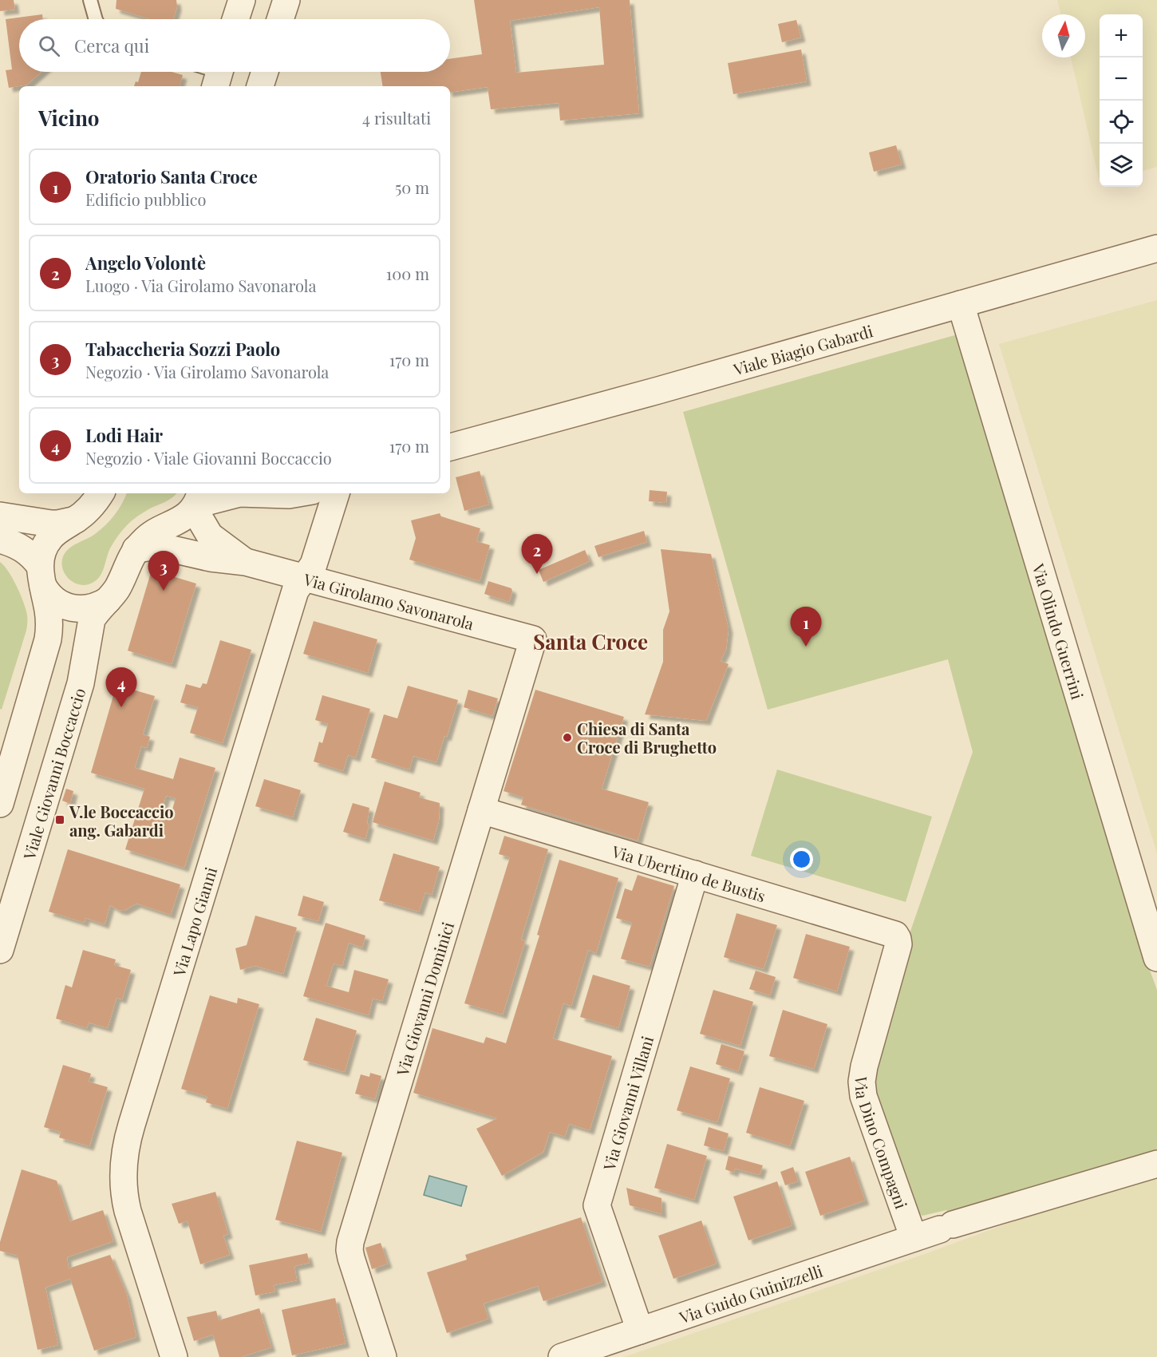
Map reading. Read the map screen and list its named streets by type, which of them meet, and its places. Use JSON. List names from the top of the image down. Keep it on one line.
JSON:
{"streets":{"street":["Viale Biagio Gabardi","Via Girolamo Savonarola","Via Olindo Guerrini","Viale Giovanni Boccaccio","Via Ubertino de Bustis","Via Lapo Gianni","Via Giovanni Dominici","Via Giovanni Villani","Via Dino Compagni","Via Guido Guinizzelli"]},"crossings":[["Viale Biagio Gabardi","Via Olindo Guerrini"],["Via Girolamo Savonarola","Viale Giovanni Boccaccio"],["Via Girolamo Savonarola","Via Lapo Gianni"],["Via Girolamo Savonarola","Via Giovanni Dominici"],["Via Ubertino de Bustis","Via Giovanni Dominici"],["Via Ubertino de Bustis","Via Giovanni Villani"],["Via Ubertino de Bustis","Via Dino Compagni"],["Via Giovanni Villani","Via Guido Guinizzelli"],["Via Dino Compagni","Via Guido Guinizzelli"]],"districts":["Santa Croce"],"places":{"other":["Chiesa di Santa Croce di Brughetto"],"transit":["V.le Boccaccio ang. Gabardi"]},"north":"top","page":{"map_buttons":["+","−"],"search":"Cerca qui","heading":["Vicino","4 risultati"],"list":[{"mark":"1","name":"Oratorio Santa Croce","note":"Edificio pubblico","value":"50 m"},{"mark":"2","name":"Angelo Volontè","note":"Luogo · Via Girolamo Savonarola","value":"100 m"},{"mark":"3","name":"Tabaccheria Sozzi Paolo","note":"Negozio · Via Girolamo Savonarola","value":"170 m"},{"mark":"4","name":"Lodi Hair","note":"Negozio · Viale Giovanni Boccaccio","value":"170 m"}],"pins":["2","3","1","4"]}}
